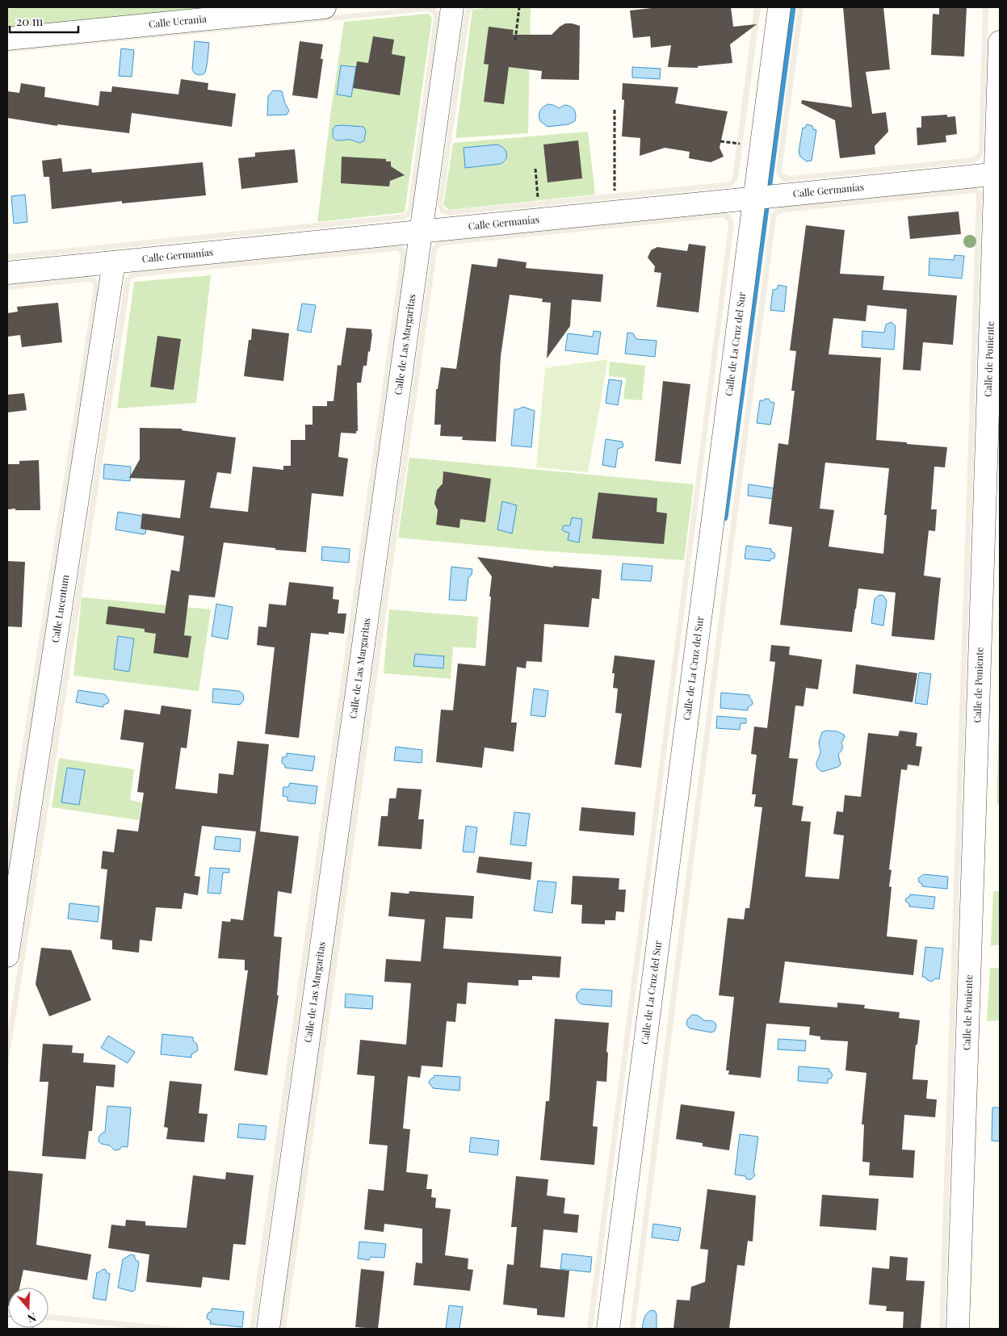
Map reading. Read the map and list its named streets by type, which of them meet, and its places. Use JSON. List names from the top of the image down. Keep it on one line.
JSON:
{"streets":{"street":["Calle Ucrania","Calle Germanías","Calle de Las Margaritas","Calle de La Cruz del Sur","Calle de Poniente","Calle Lucentum"]},"crossings":[["Calle Germanías","Calle de Las Margaritas"],["Calle Germanías","Calle de La Cruz del Sur"],["Calle Germanías","Calle de Poniente"],["Calle Germanías","Calle Lucentum"]],"scale_bar":"20 m","north":"bottom"}
